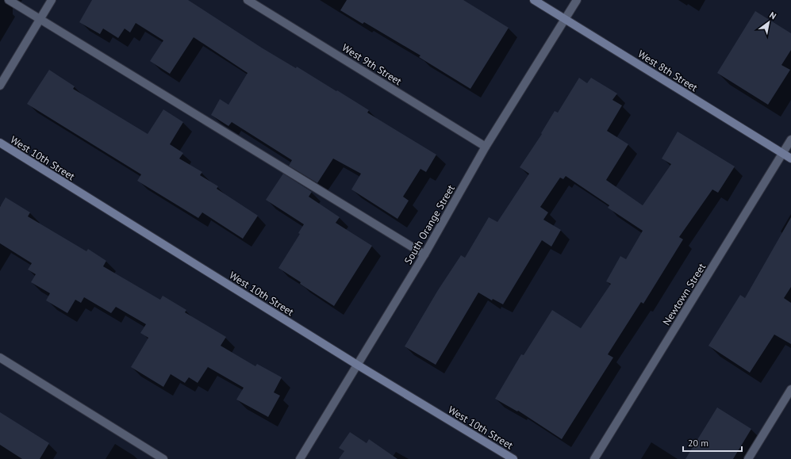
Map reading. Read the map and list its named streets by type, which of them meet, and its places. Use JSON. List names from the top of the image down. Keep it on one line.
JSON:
{"streets":{"street":["West 9th Street","West 8th Street","West 10th Street","South Orange Street","Newtown Street"]},"crossings":[["West 9th Street","South Orange Street"],["West 8th Street","South Orange Street"],["West 8th Street","Newtown Street"],["West 10th Street","South Orange Street"]],"scale_bar":"20 m","north":"top right"}
